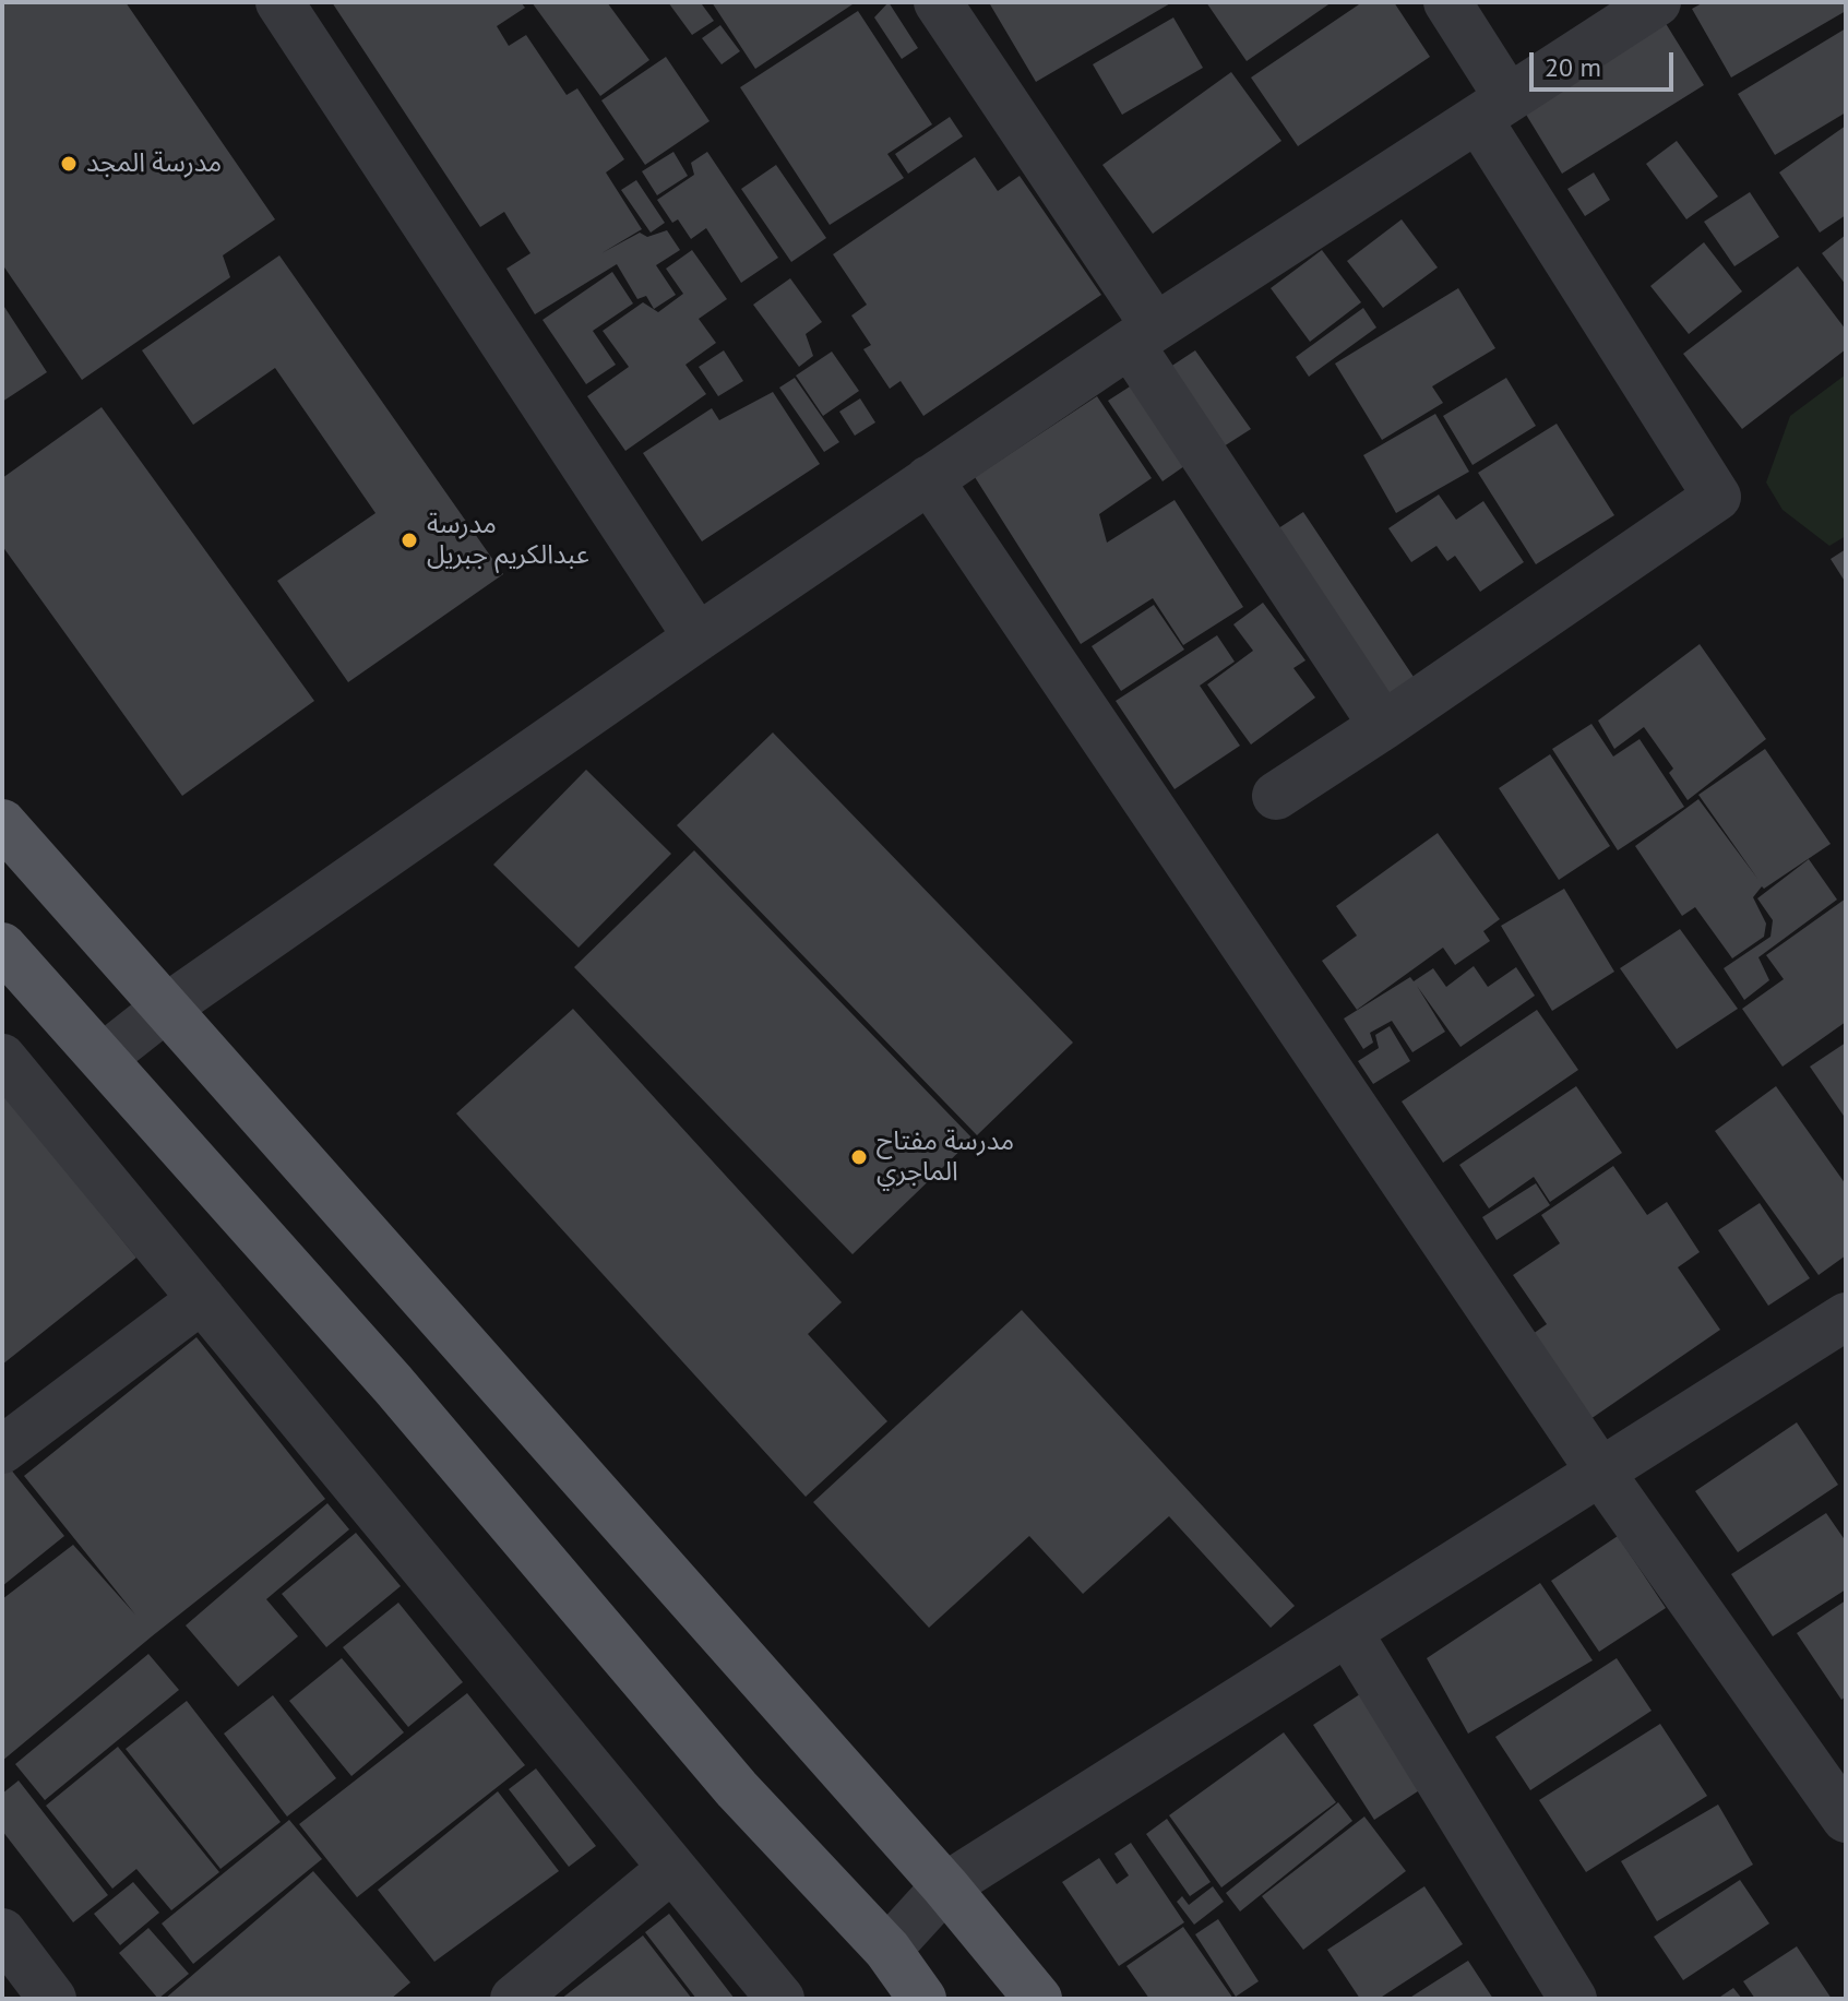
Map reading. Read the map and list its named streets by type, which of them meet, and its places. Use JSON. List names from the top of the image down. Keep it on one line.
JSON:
{"places":["مدرسة المجد","مدرسة عبدالكريم جبريل","مدرسة مفتاح الماجري"],"scale_bar":"20 m"}
